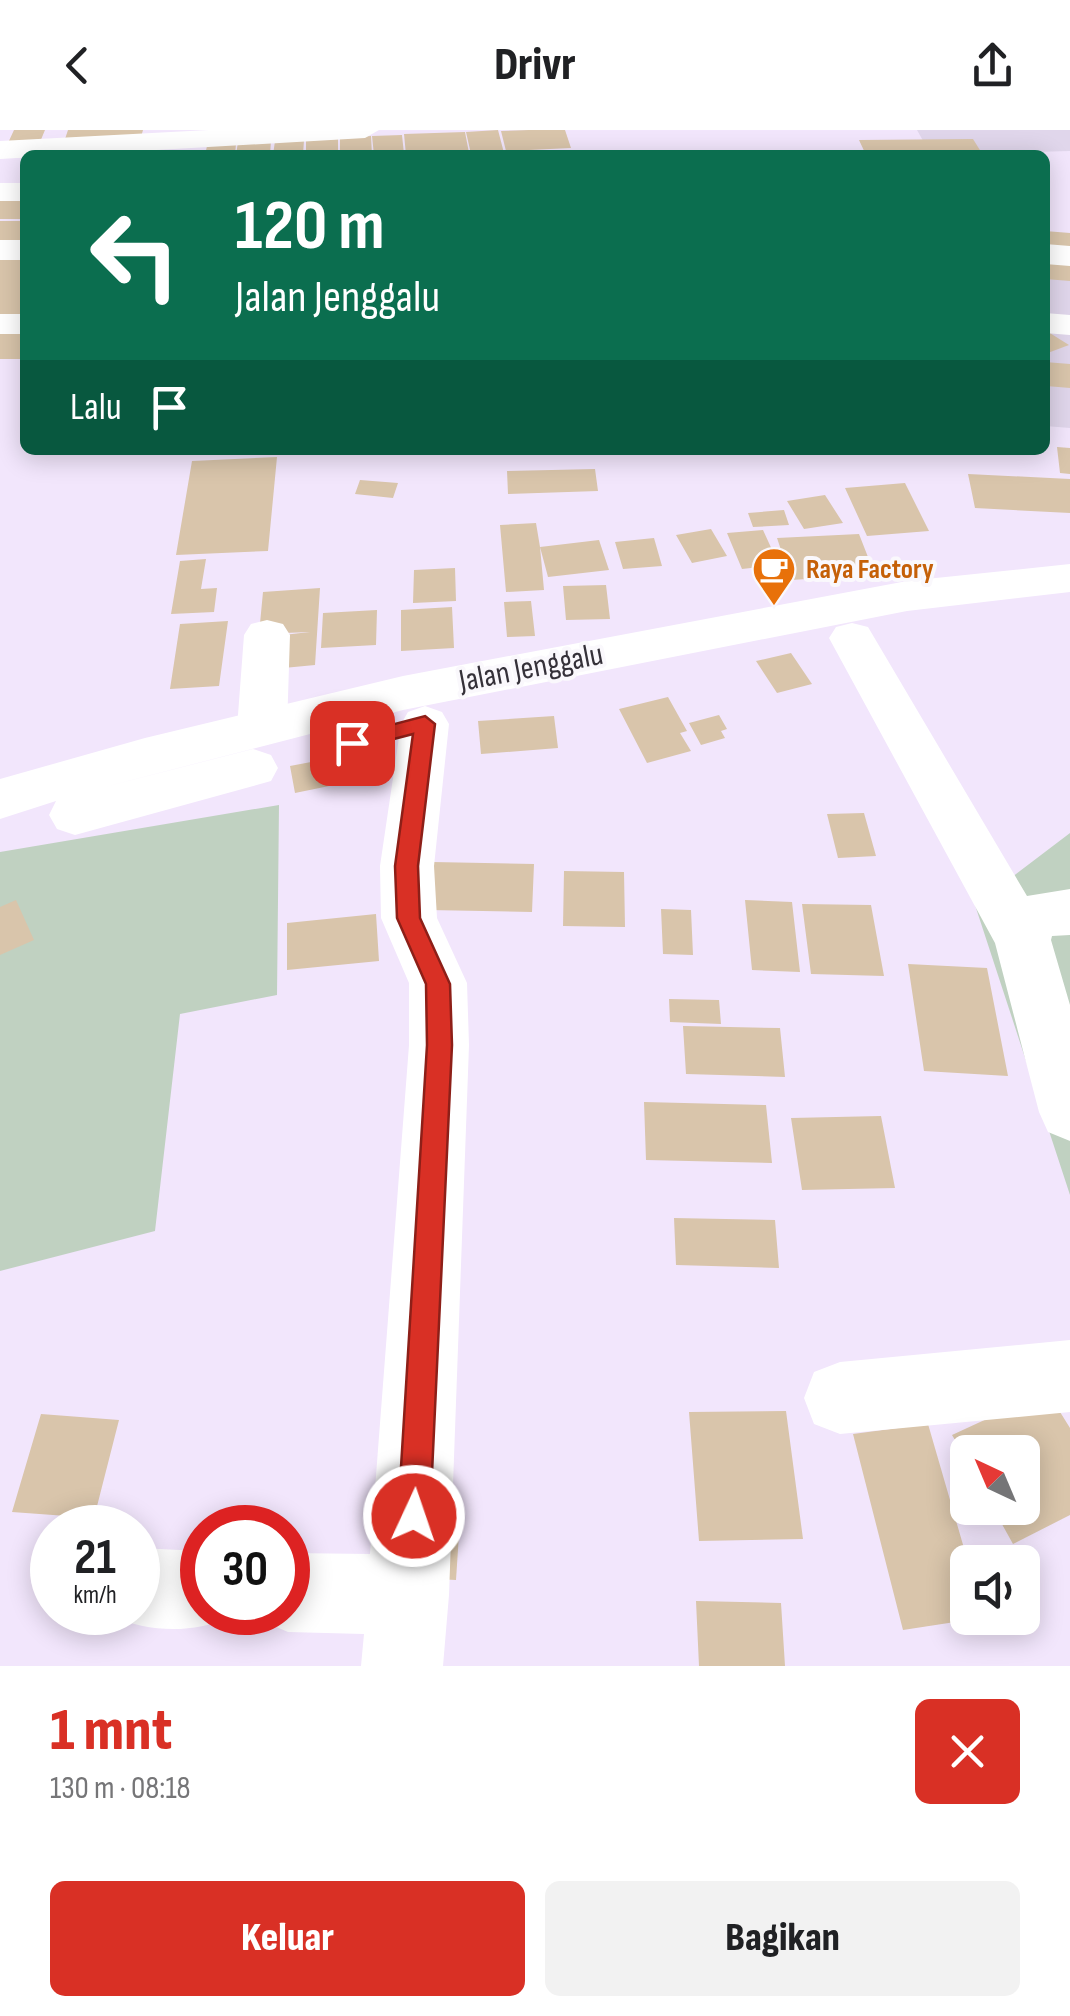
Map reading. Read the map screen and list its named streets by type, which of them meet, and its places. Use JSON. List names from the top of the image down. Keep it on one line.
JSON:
{"streets":{"street":["Jalan Jenggalu"]},"places":{"cafe":["Raya Factory"]},"north":"top left","page":{"header":"Drivr","turn":["120 m","Jalan Jenggalu"],"then":"Lalu","speed":"21 km/h","limit":"30","heading":["1 mnt","130 m · 08:18"],"buttons":["Keluar","Bagikan"]}}
